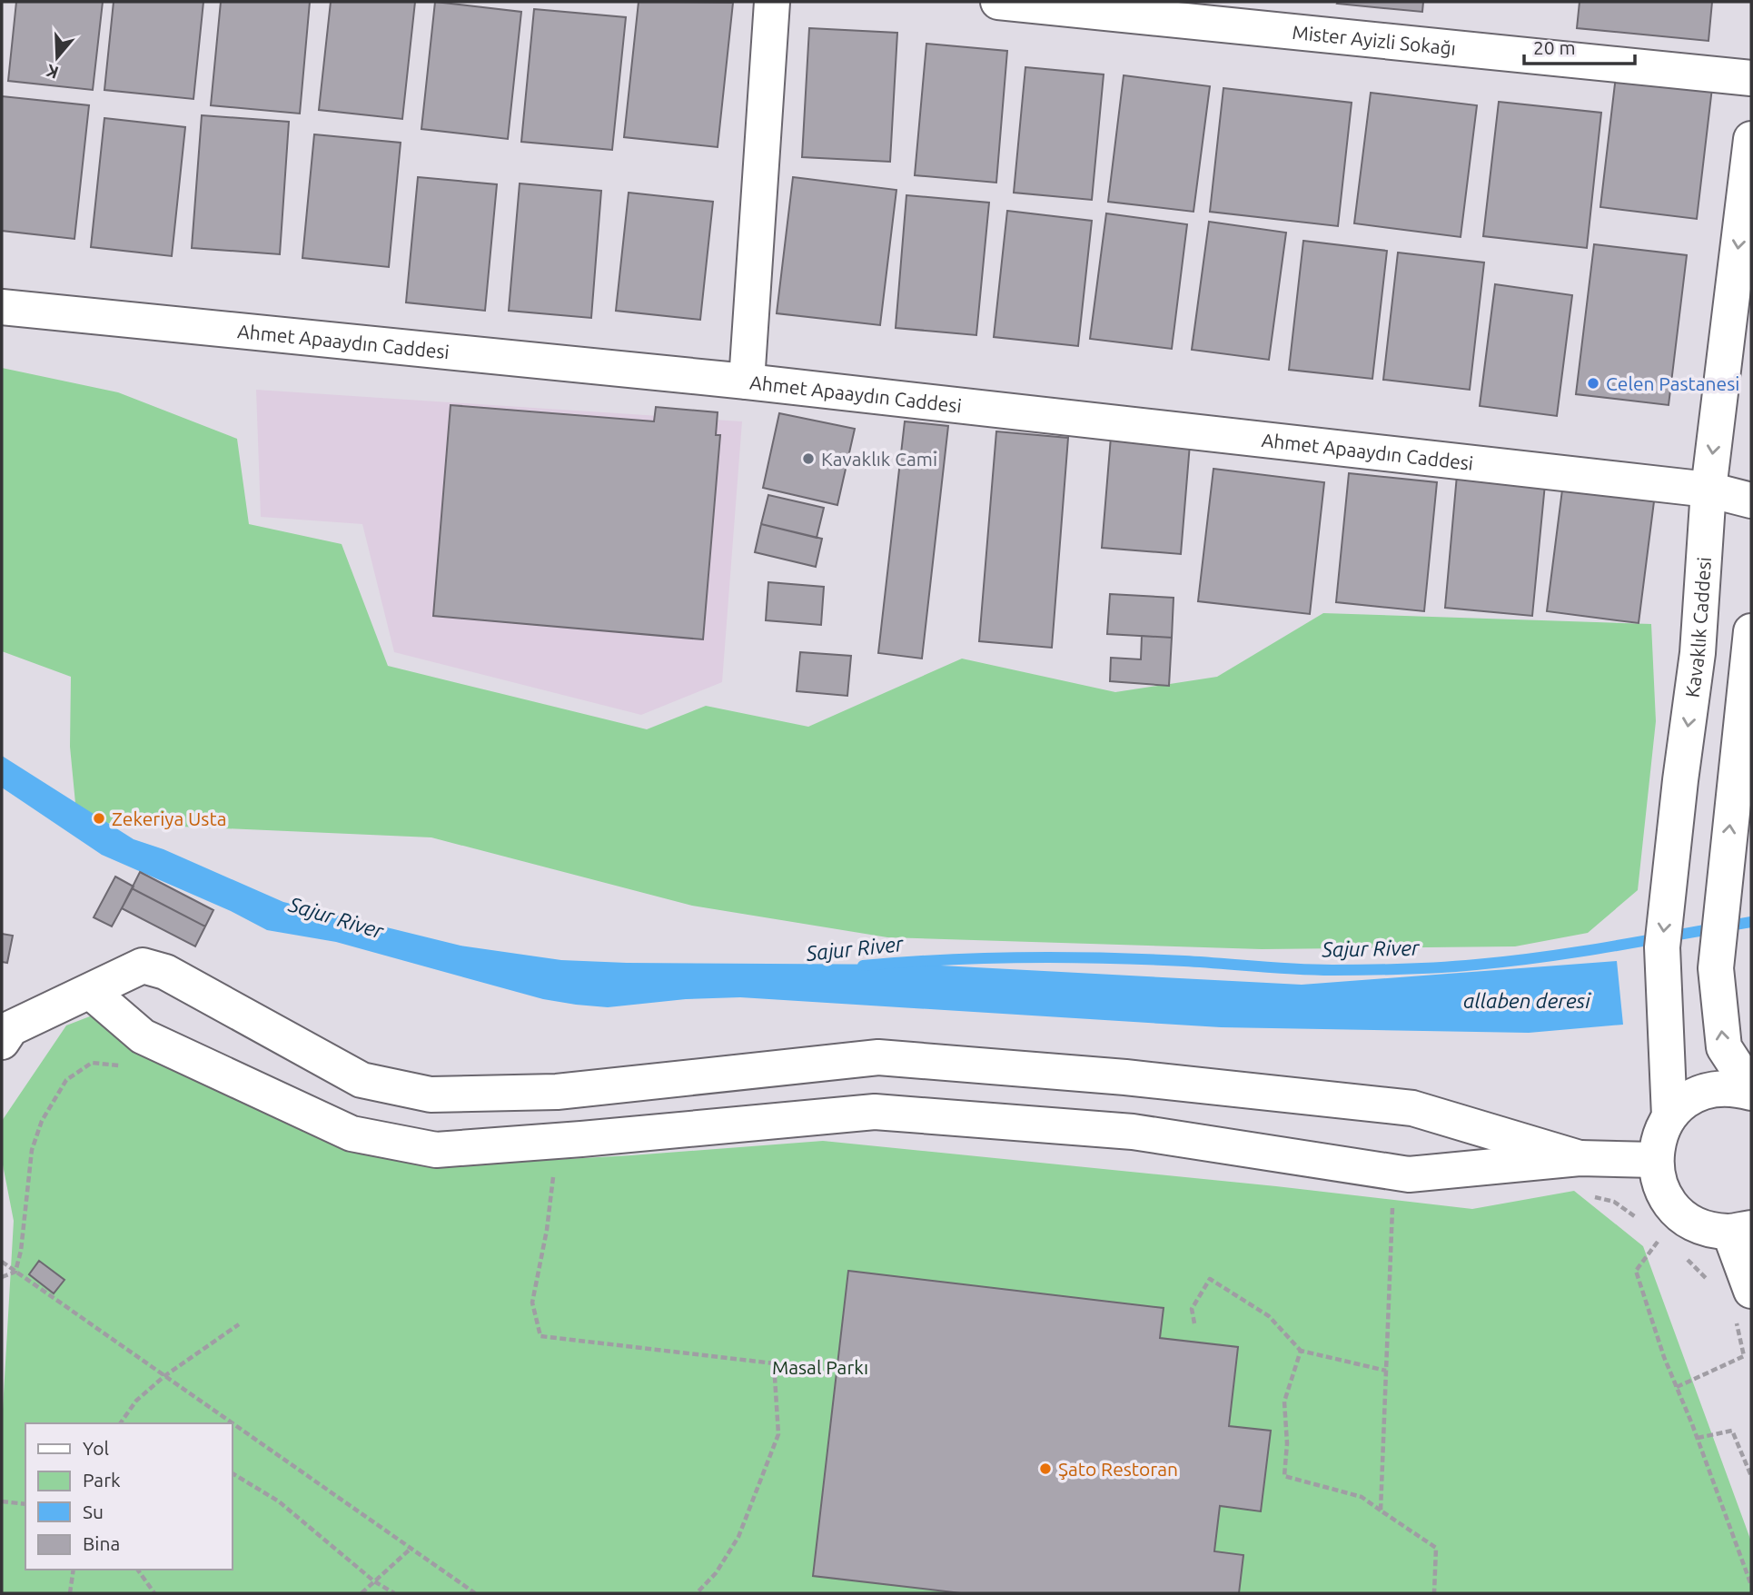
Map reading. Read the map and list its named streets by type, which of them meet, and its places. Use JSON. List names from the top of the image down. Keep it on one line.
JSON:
{"streets":{"street":["Mister Ayizli Sokağı","Ahmet Apaaydın Caddesi","Kavaklık Caddesi"]},"crossings":[["Ahmet Apaaydın Caddesi","Kavaklık Caddesi"]],"water":["Sajur River","allaben deresi"],"parks":["Masal Parkı"],"places":["Celen Pastanesi","Kavaklık Cami","Zekeriya Usta","Şato Restoran"],"legend":["Yol","Park","Su","Bina"],"scale_bar":"20 m","north":"bottom"}
